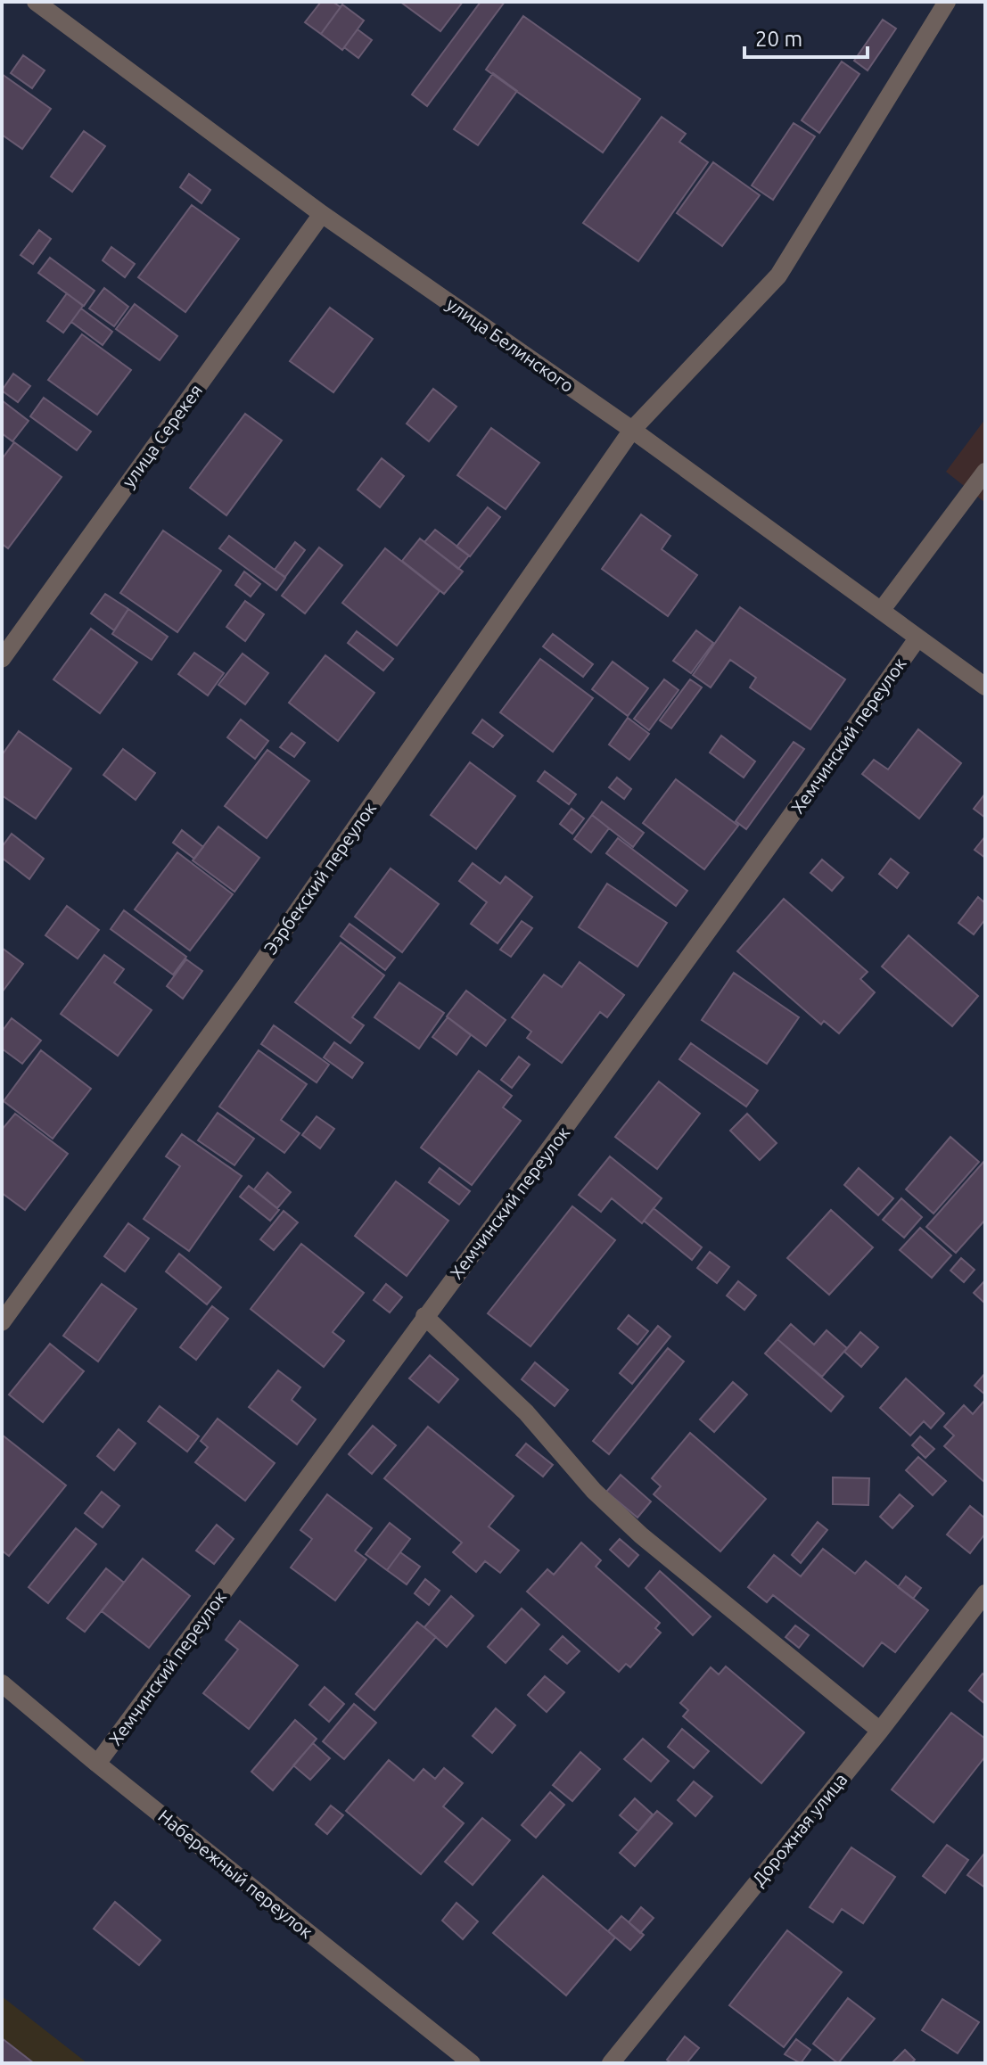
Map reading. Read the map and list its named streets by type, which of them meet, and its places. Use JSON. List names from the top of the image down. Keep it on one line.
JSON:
{"streets":{"street":["улица Белинского","улица Серекея","Хемчинский переулок","Ээрбекский переулок","Дорожная улица","Набережный переулок"]},"crossings":[["улица Белинского","улица Серекея"],["улица Белинского","Хемчинский переулок"],["улица Белинского","Ээрбекский переулок"],["Хемчинский переулок","Набережный переулок"]],"scale_bar":"20 m"}
